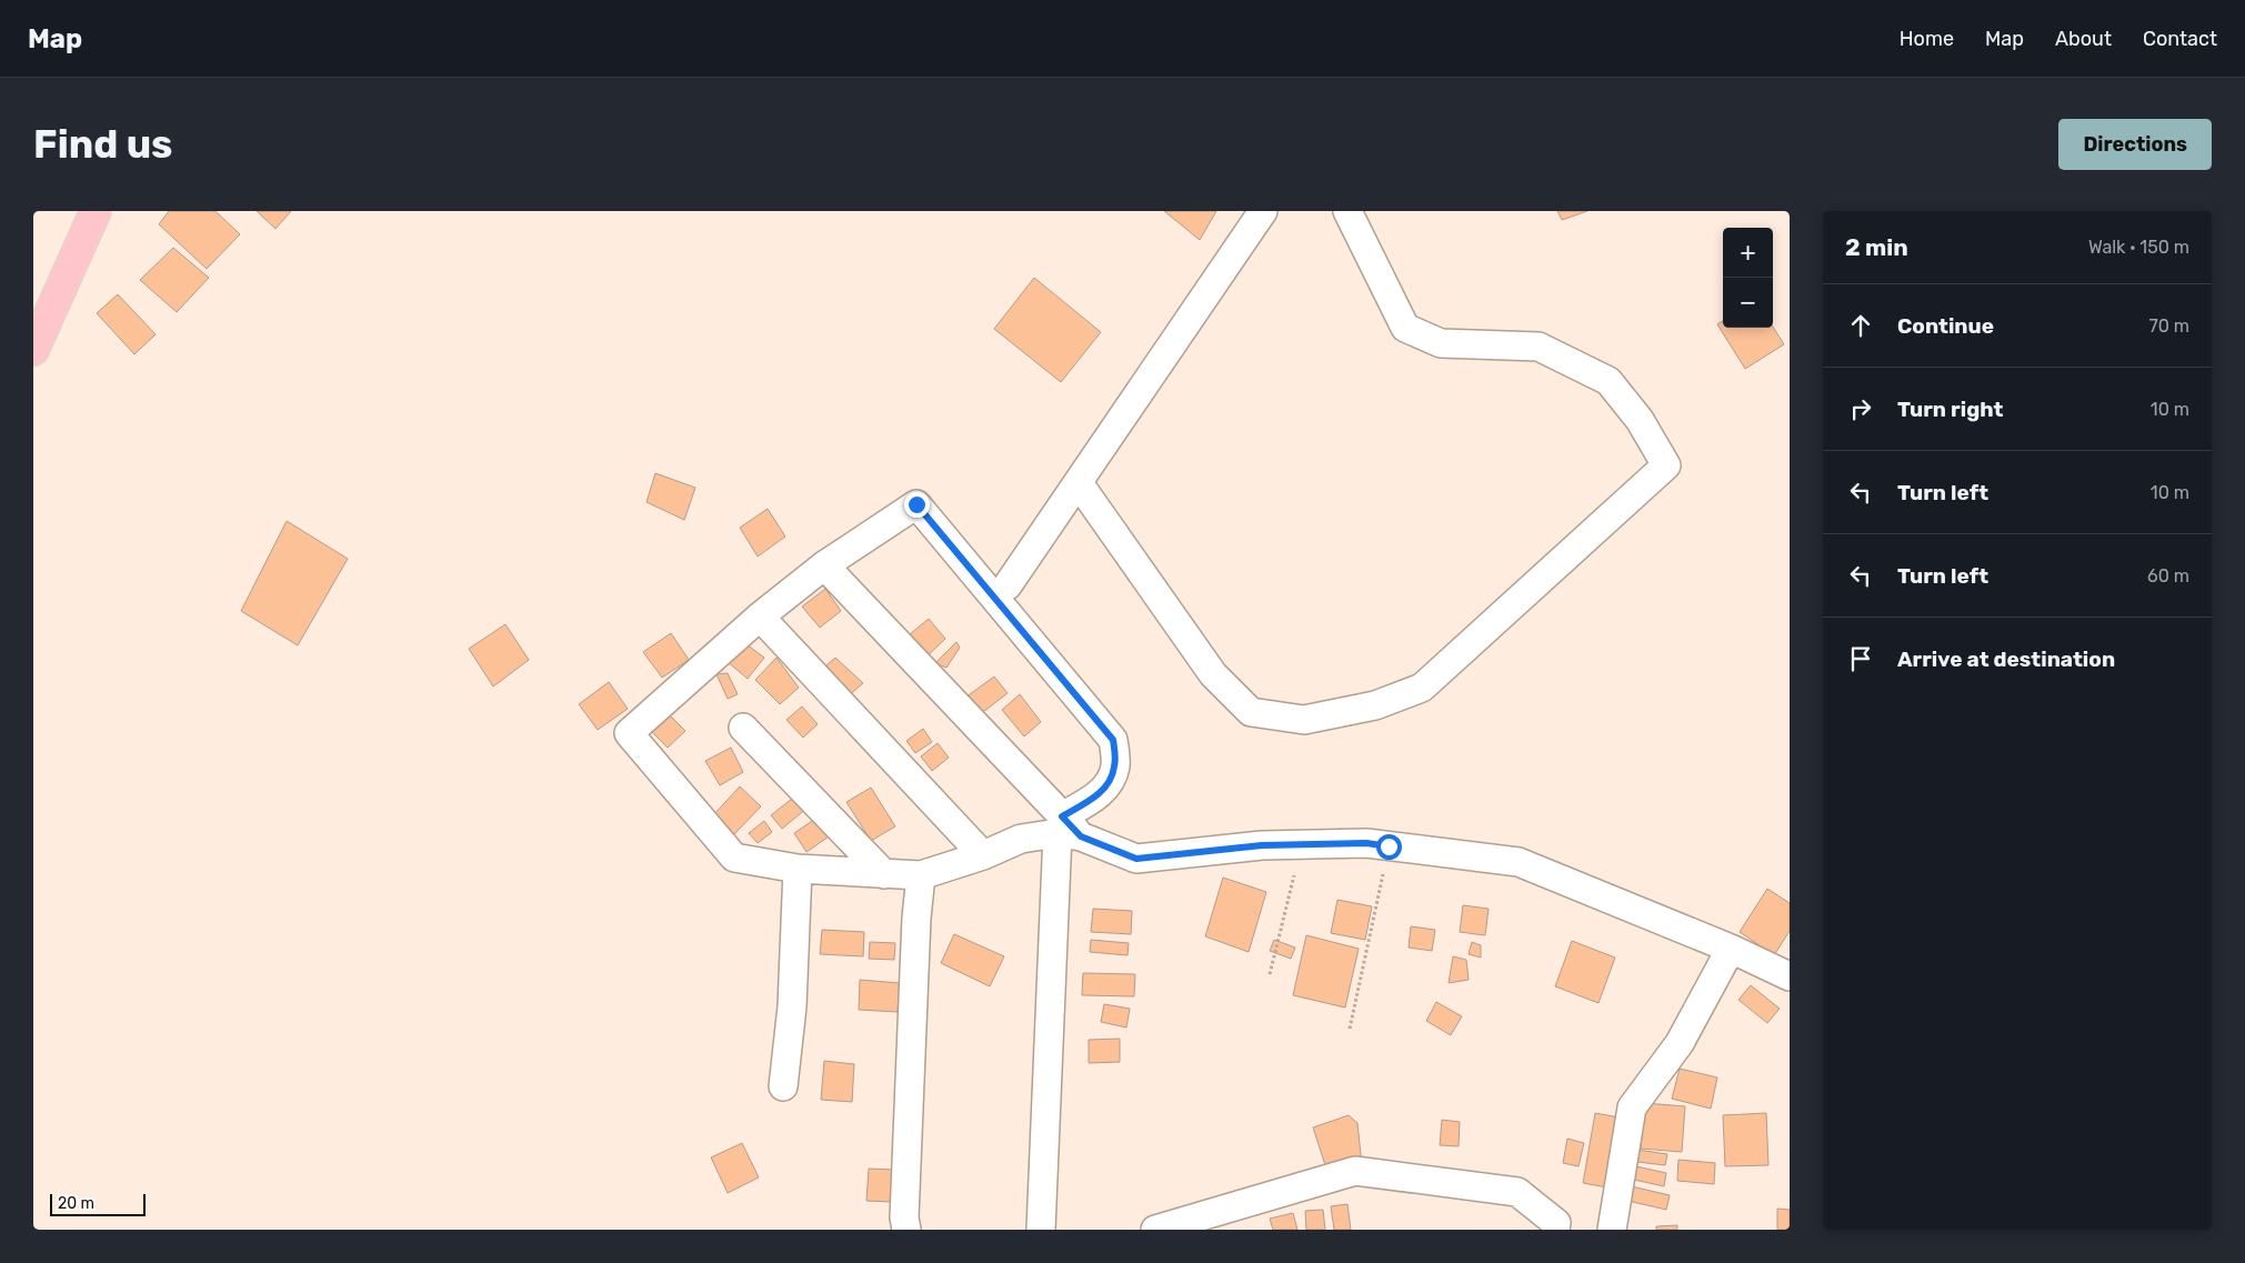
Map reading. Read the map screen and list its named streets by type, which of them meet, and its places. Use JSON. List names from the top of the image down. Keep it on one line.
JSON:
{"scale_bar":"20 m","page":{"header":"Map","nav":["Home","Map","About","Contact"],"buttons":"Directions","title":"Find us","heading":["2 min","Walk · 150 m"],"map_buttons":["+","−"],"list":[["Continue","70 m"],["Turn right","10 m"],["Turn left","10 m"],["Turn left","60 m"],"Arrive at destination"],"scale":"20 m"}}
